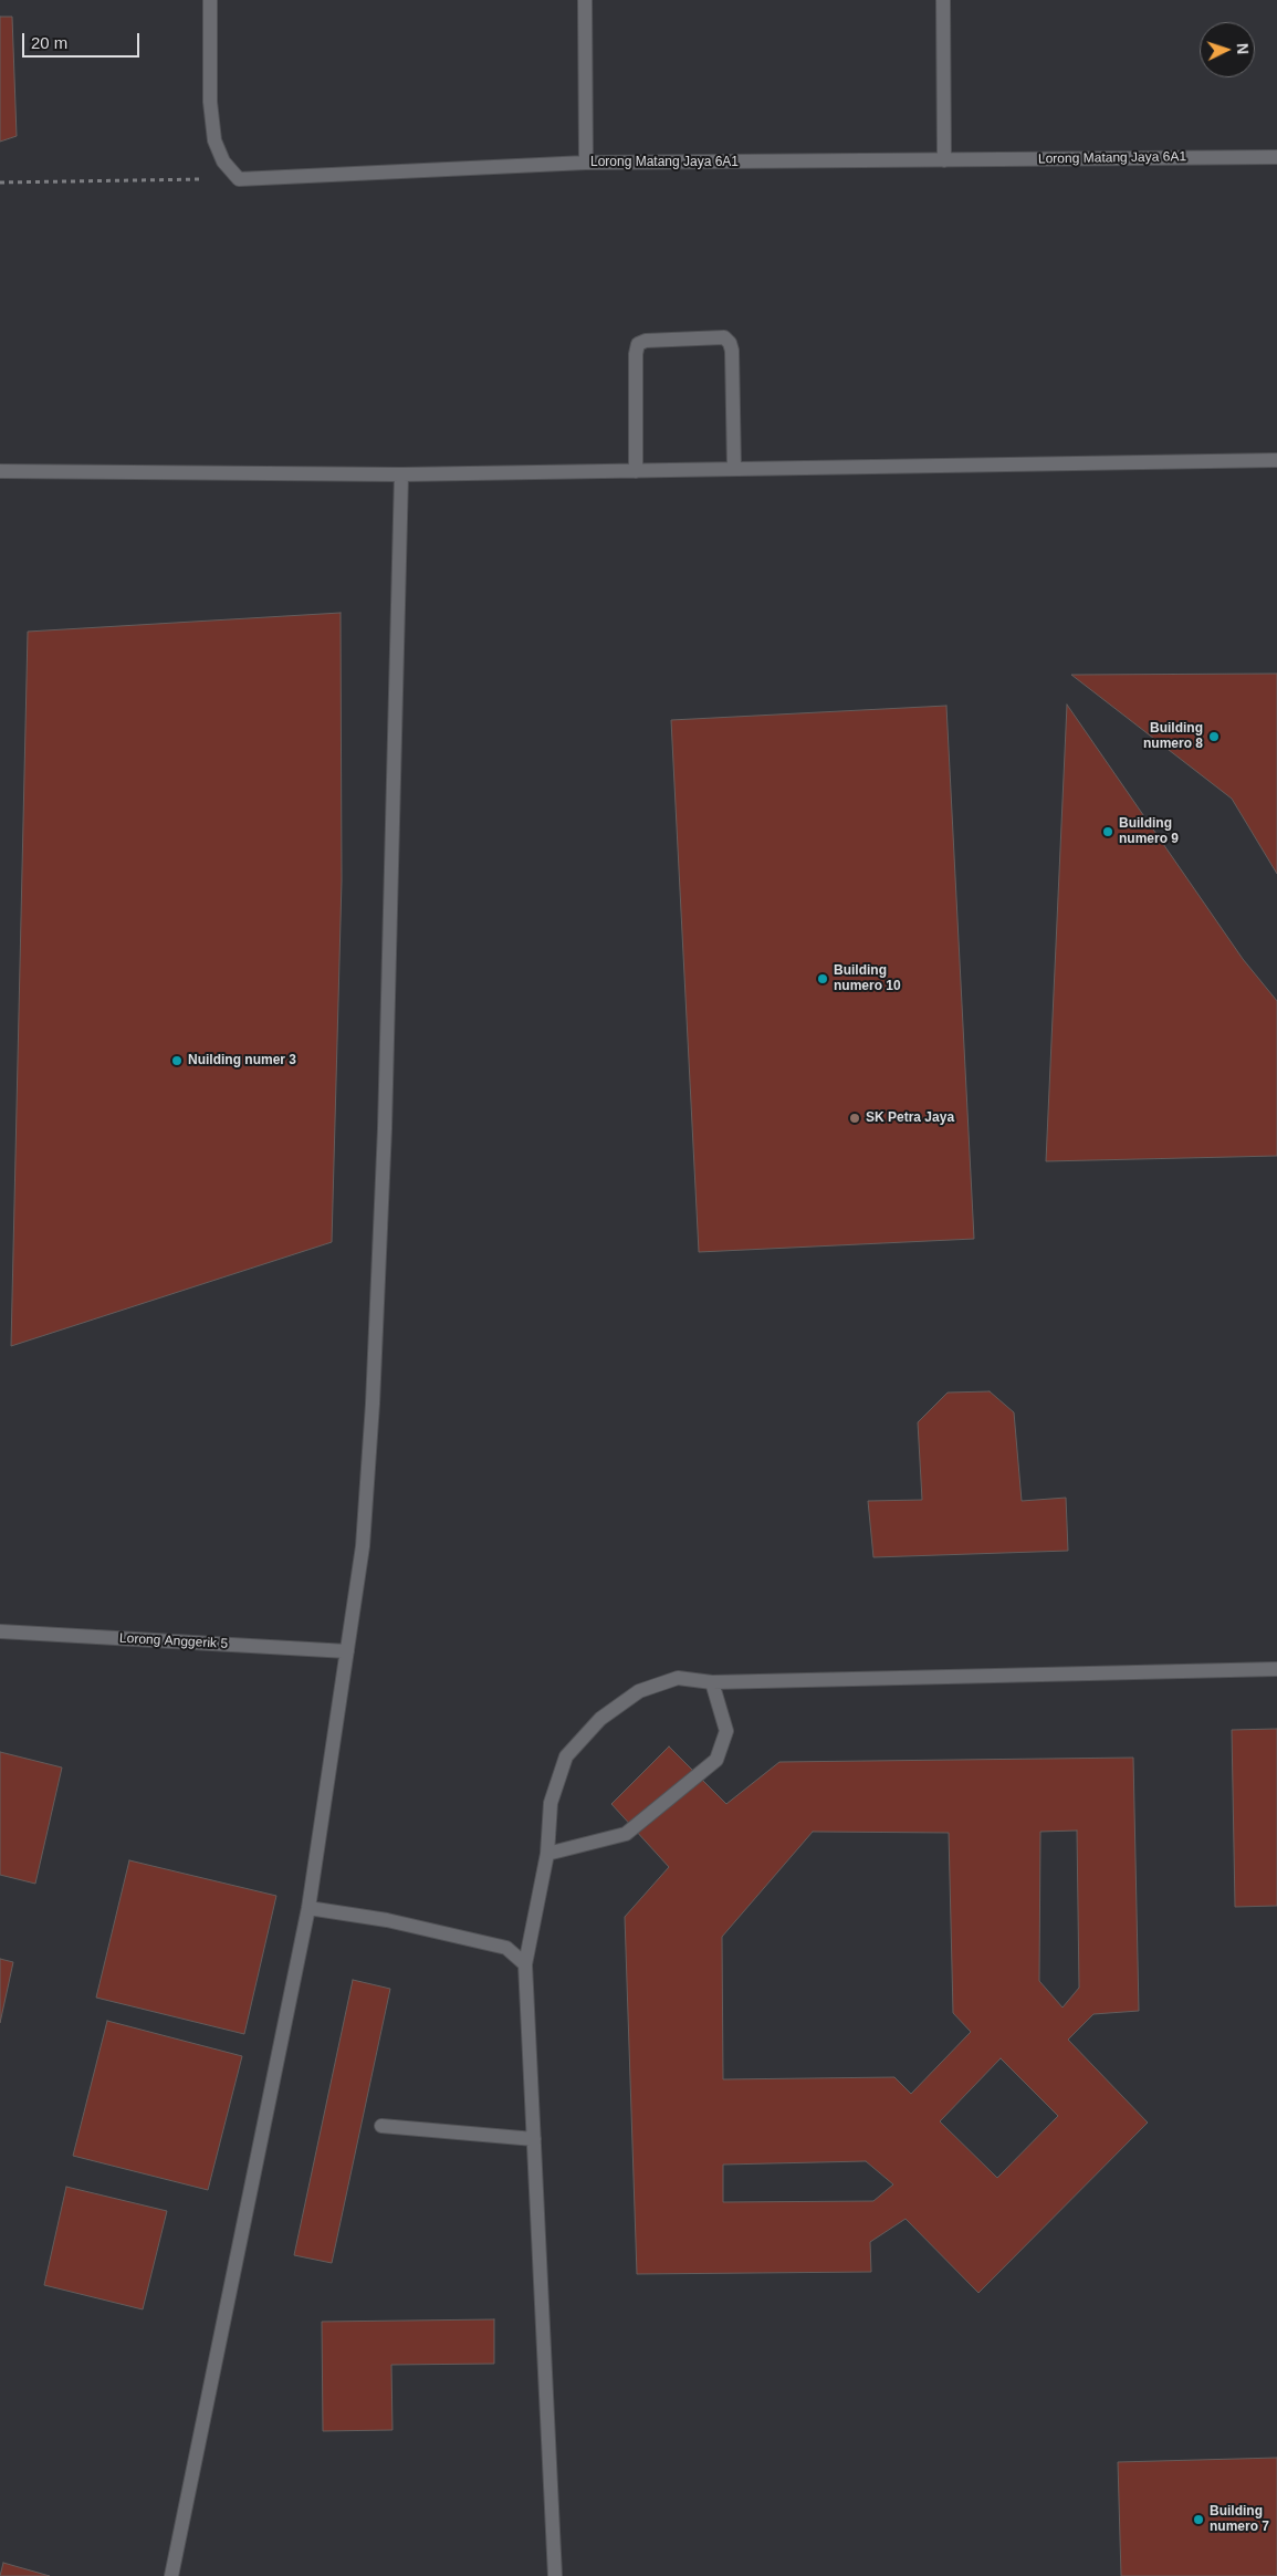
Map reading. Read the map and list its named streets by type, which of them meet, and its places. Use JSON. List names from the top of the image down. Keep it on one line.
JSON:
{"streets":{"street":["Lorong Matang Jaya 6A1","Lorong Anggerik 5"]},"places":["Building numero 8","Building numero 9","Building numero 10","Nuilding numer 3","SK Petra Jaya","Building numero 7"],"scale_bar":"20 m","north":"right"}
